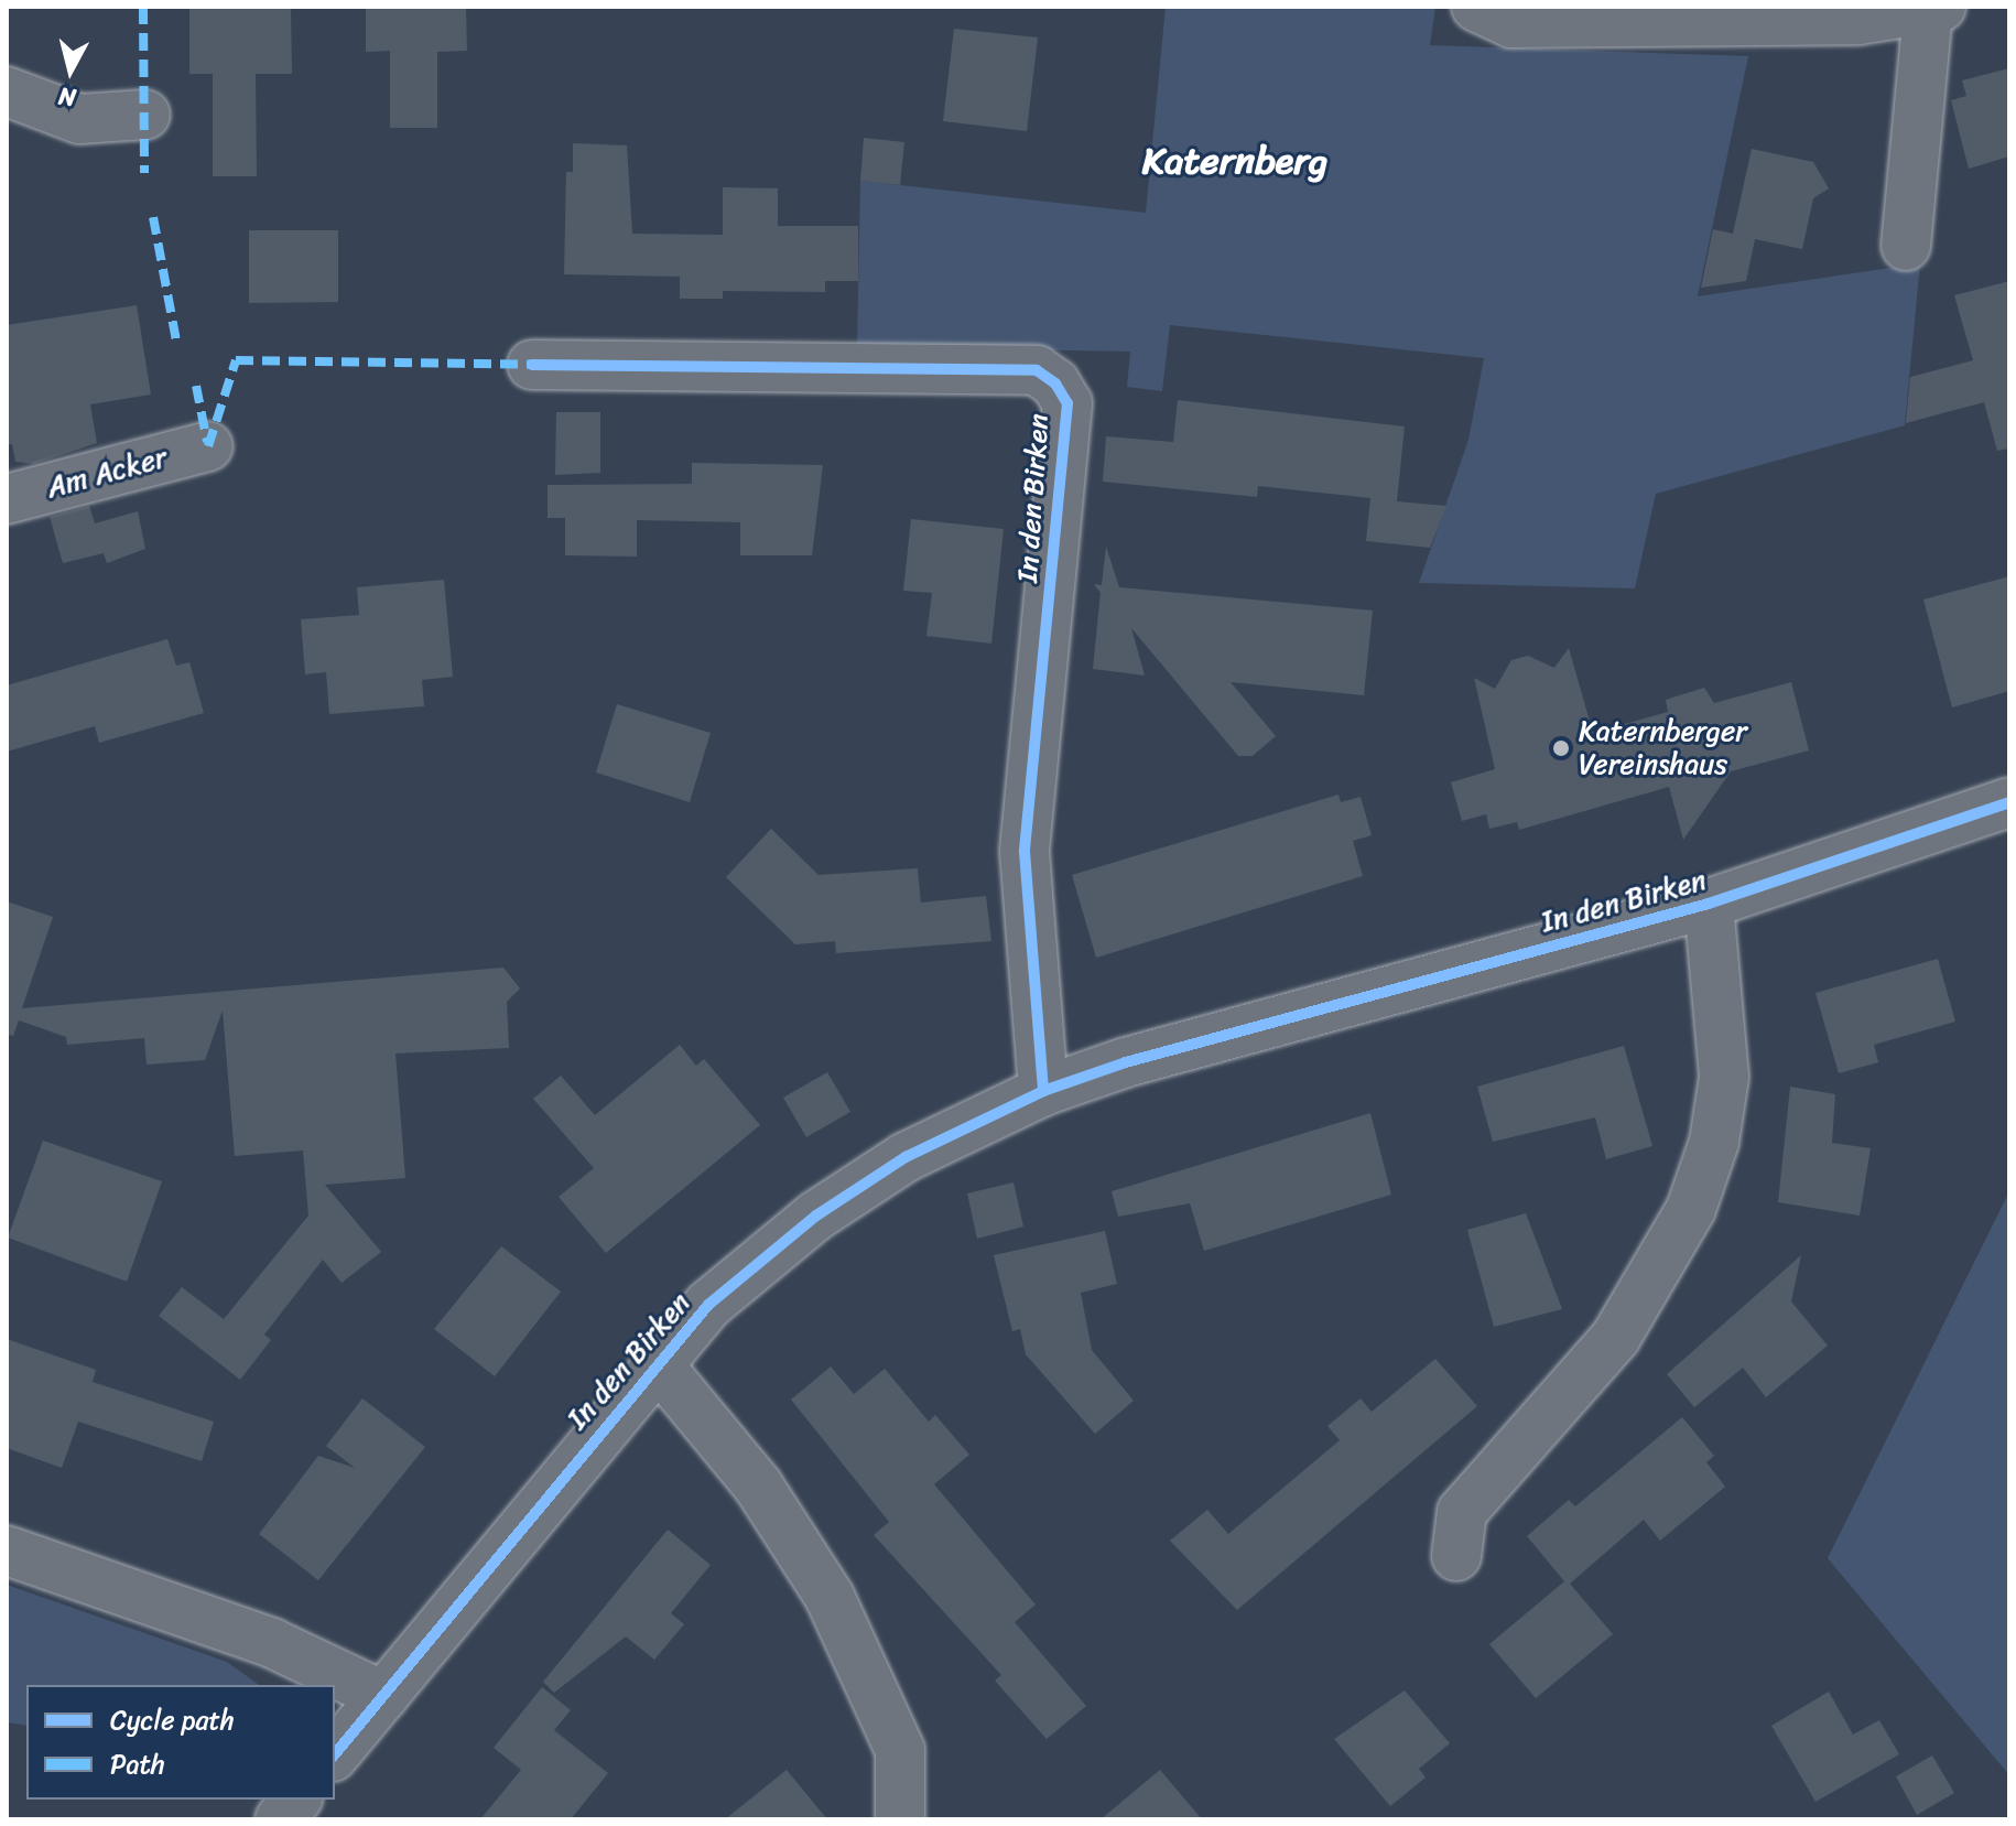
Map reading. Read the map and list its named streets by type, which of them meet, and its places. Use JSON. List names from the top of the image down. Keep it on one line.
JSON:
{"streets":{"street":["Am Acker","In den Birken"]},"districts":["Katernberg"],"places":["Katernberger Vereinshaus"],"legend":["Cycle path","Path"],"north":"bottom"}
